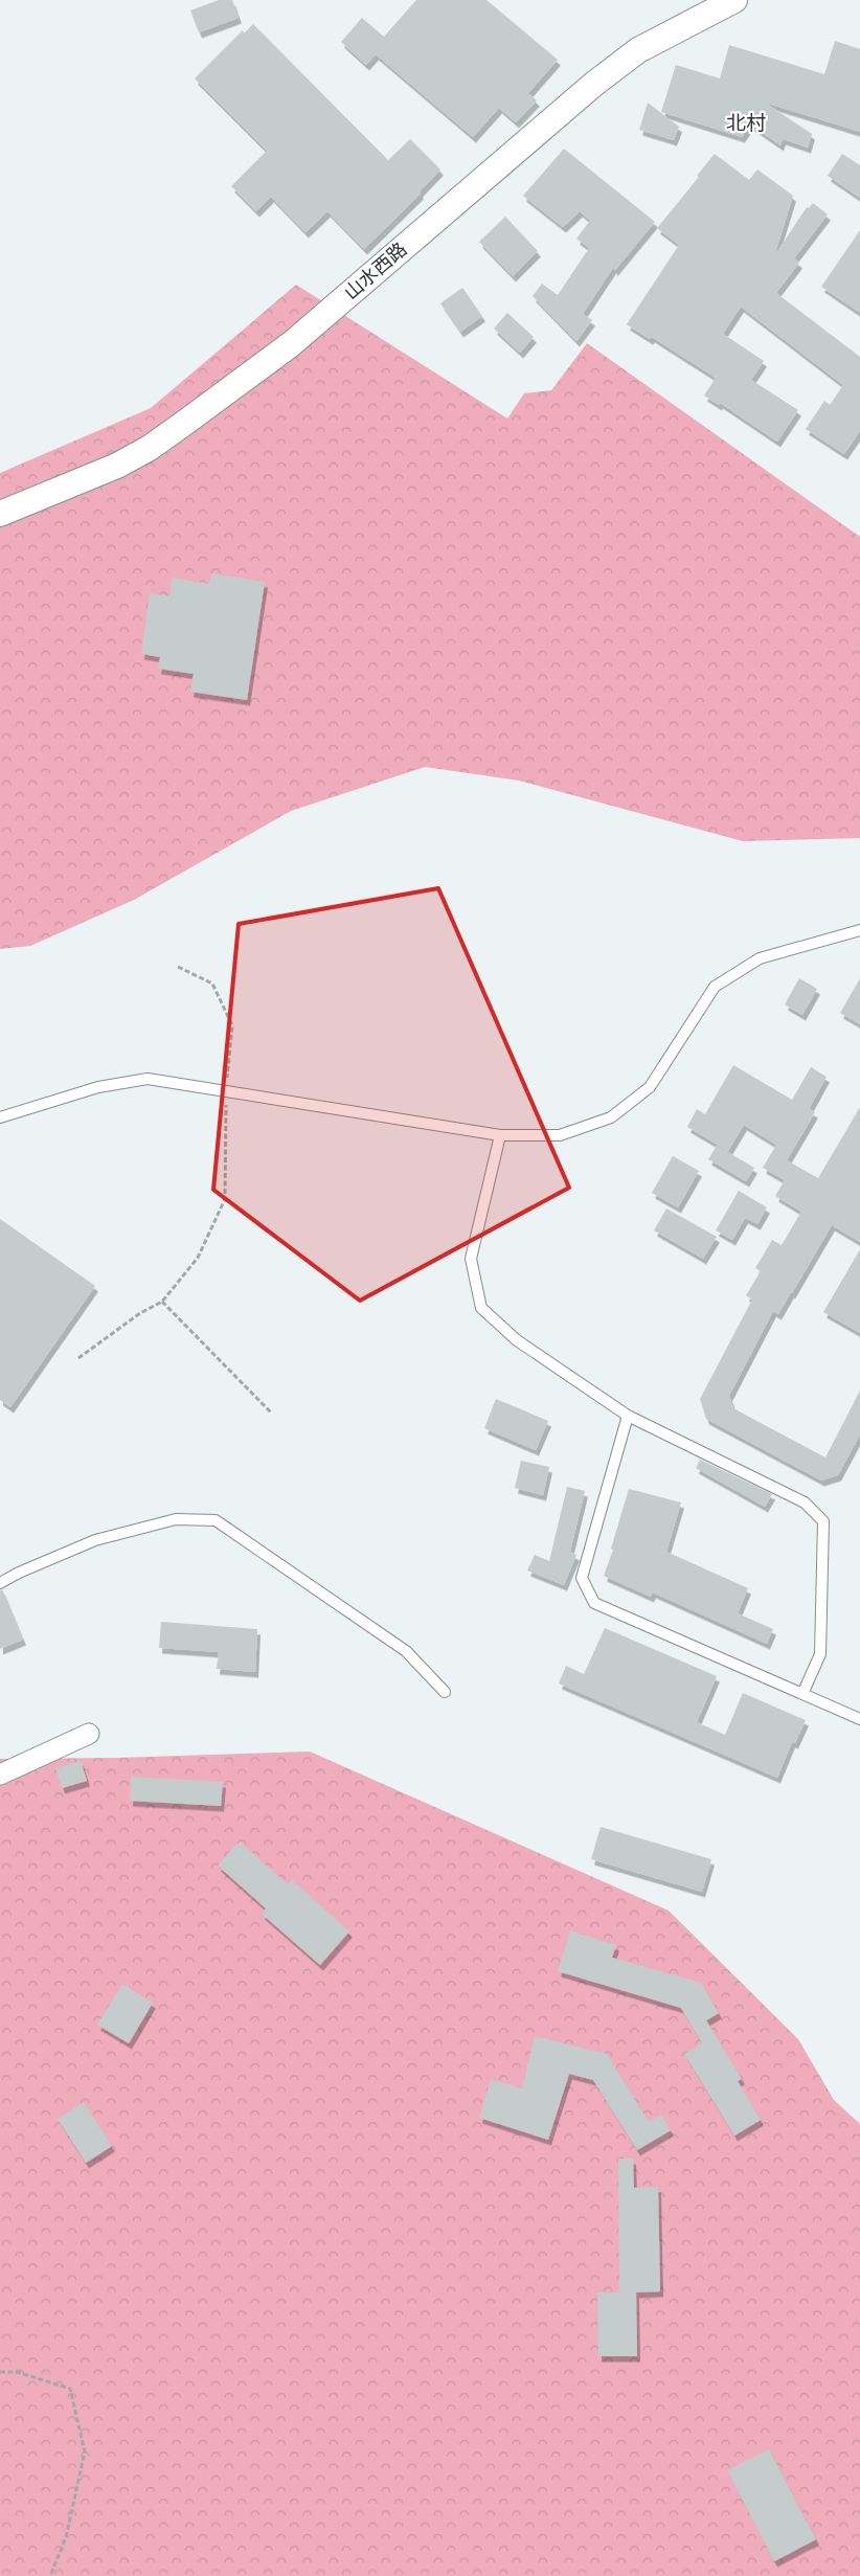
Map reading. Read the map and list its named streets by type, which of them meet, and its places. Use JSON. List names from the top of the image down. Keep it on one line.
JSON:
{"streets":{"street":["山水西路"]},"districts":["北村"]}
